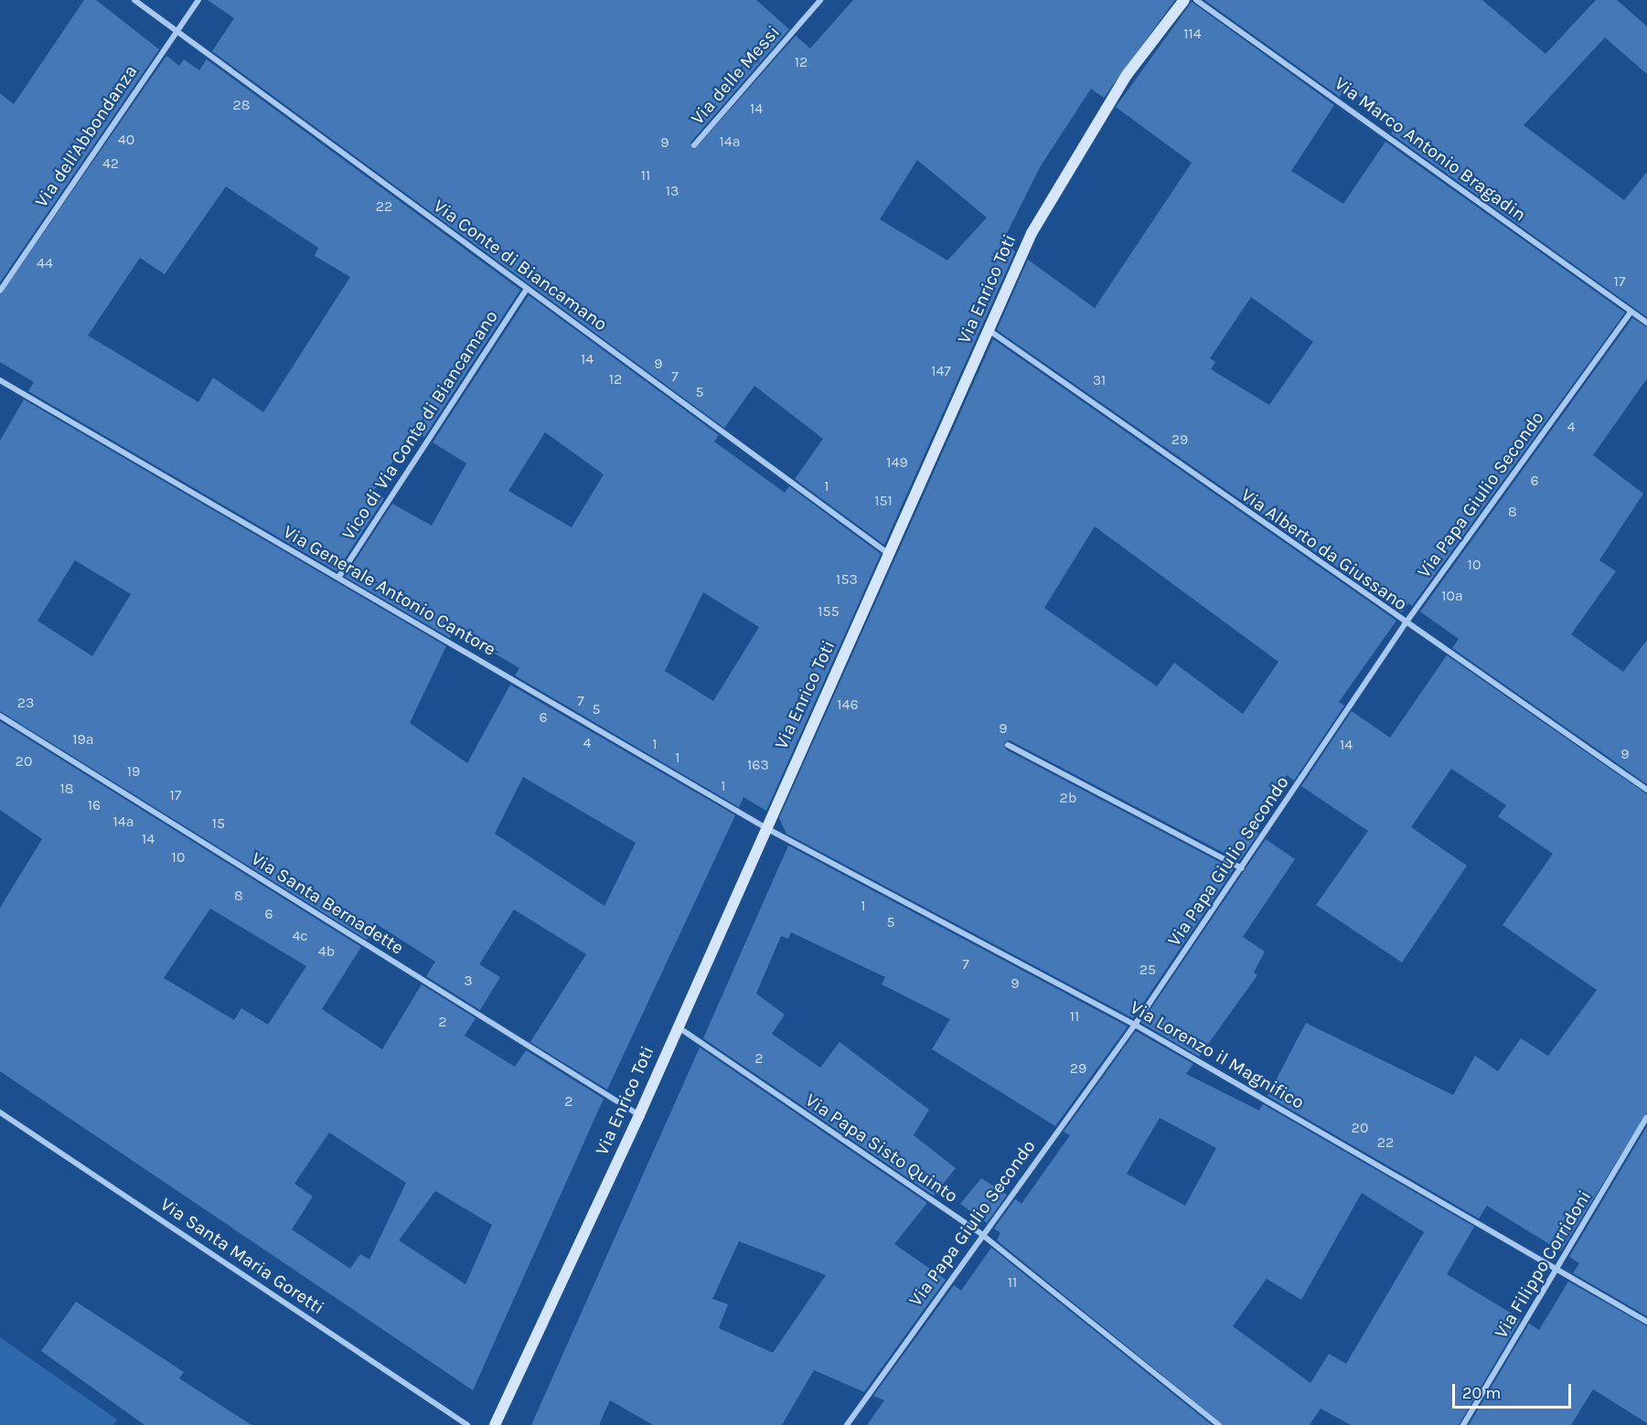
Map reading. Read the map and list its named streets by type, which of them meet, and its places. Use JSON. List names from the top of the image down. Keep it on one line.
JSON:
{"streets":{"street":["Via delle Messi","Via dell'Abbondanza","Via Marco Antonio Bragadin","Via Conte di Biancamano","Via Enrico Toti","Vico di Via Conte di Biancamano","Via Papa Giulio Secondo","Via Alberto da Giussano","Via Generale Antonio Cantore","Via Santa Bernadette","Via Lorenzo il Magnifico","Via Papa Sisto Quinto","Via Santa Maria Goretti","Via Filippo Corridoni"]},"crossings":[["Via dell'Abbondanza","Via Conte di Biancamano"],["Via Marco Antonio Bragadin","Via Papa Giulio Secondo"],["Via Conte di Biancamano","Via Enrico Toti"],["Via Conte di Biancamano","Vico di Via Conte di Biancamano"],["Via Enrico Toti","Via Alberto da Giussano"],["Via Enrico Toti","Via Generale Antonio Cantore"],["Via Enrico Toti","Via Santa Bernadette"],["Via Enrico Toti","Via Lorenzo il Magnifico"],["Via Enrico Toti","Via Papa Sisto Quinto"],["Vico di Via Conte di Biancamano","Via Generale Antonio Cantore"],["Via Papa Giulio Secondo","Via Alberto da Giussano"],["Via Papa Giulio Secondo","Via Lorenzo il Magnifico"],["Via Papa Giulio Secondo","Via Papa Sisto Quinto"],["Via Generale Antonio Cantore","Via Lorenzo il Magnifico"],["Via Lorenzo il Magnifico","Via Filippo Corridoni"]],"house_numbers":["114","12","28","14","40","14a","9","42","11","13","22","44","17","14","9","147","7","12","31","5","4","29","149","6","1","151","8","10","153","10a","155","7","23","146","5","6","9","19a","4","1","14","9","1","20","163","19","1","18","17","2b","16","14a","15","14","10","8","1","6","5","4c","4b","7","25","3","9","11","2","2","29","2","20","22","11"],"scale_bar":"20 m"}
